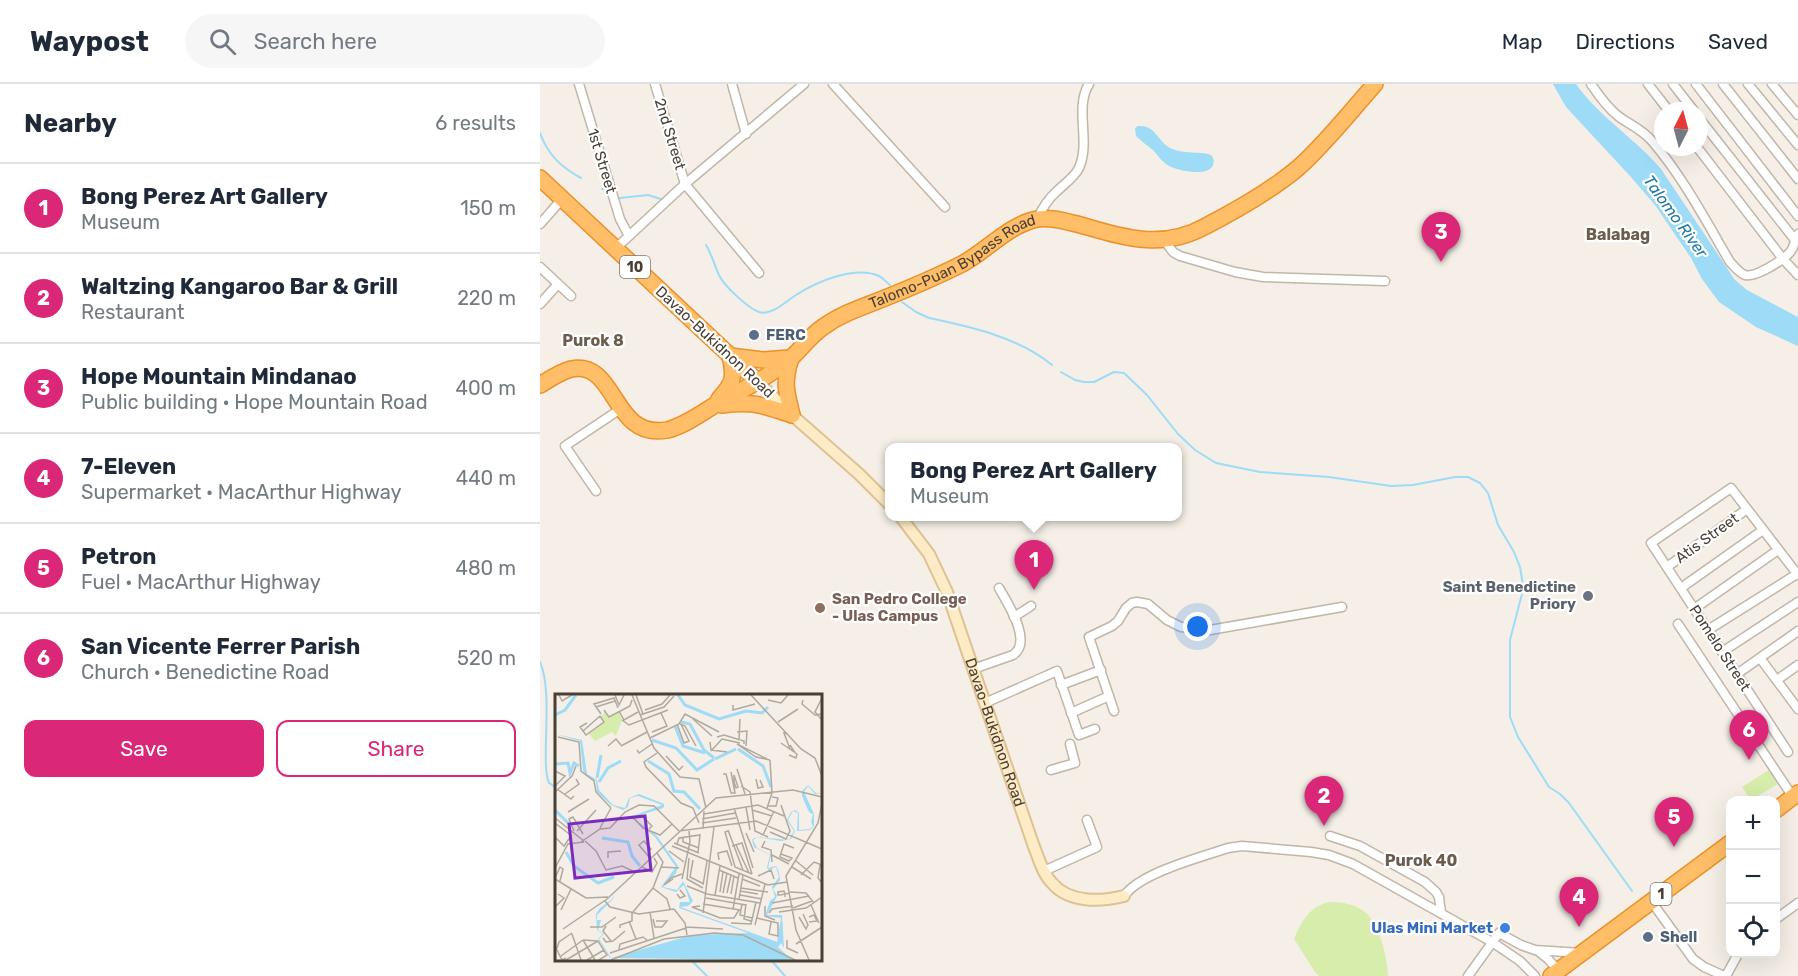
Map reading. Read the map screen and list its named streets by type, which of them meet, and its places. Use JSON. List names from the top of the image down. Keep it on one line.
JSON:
{"streets":{"highway":["Talomo-Puan Bypass Road","10","Davao-Bukidnon Road","1"],"street":["2nd Street","1st Street","Atis Street","Pomelo Street"]},"crossings":[["Talomo-Puan Bypass Road","Davao-Bukidnon Road"],["Atis Street","Pomelo Street"]],"districts":["Balabag","Purok 8","Purok 40"],"water":["Talomo River"],"places":["FERC","Saint Benedictine Priory","San Pedro College - Ulas Campus","Ulas Mini Market","Shell"],"north":"top","page":{"header":"Waypost","search":"Search here","nav":["Map","Directions","Saved"],"heading":["Nearby","6 results"],"list":[{"mark":"1","name":"Bong Perez Art Gallery","note":"Museum","value":"150 m"},{"mark":"2","name":"Waltzing Kangaroo Bar & Grill","note":"Restaurant","value":"220 m"},{"mark":"3","name":"Hope Mountain Mindanao","note":"Public building · Hope Mountain Road","value":"400 m"},{"mark":"4","name":"7-Eleven","note":"Supermarket · MacArthur Highway","value":"440 m"},{"mark":"5","name":"Petron","note":"Fuel · MacArthur Highway","value":"480 m"},{"mark":"6","name":"San Vicente Ferrer Parish","note":"Church · Benedictine Road","value":"520 m"}],"pins":["3","1","6","2","5","4"],"popup":["Bong Perez Art Gallery","Museum"],"buttons":["Save","Share"],"map_buttons":["+","−"]}}
